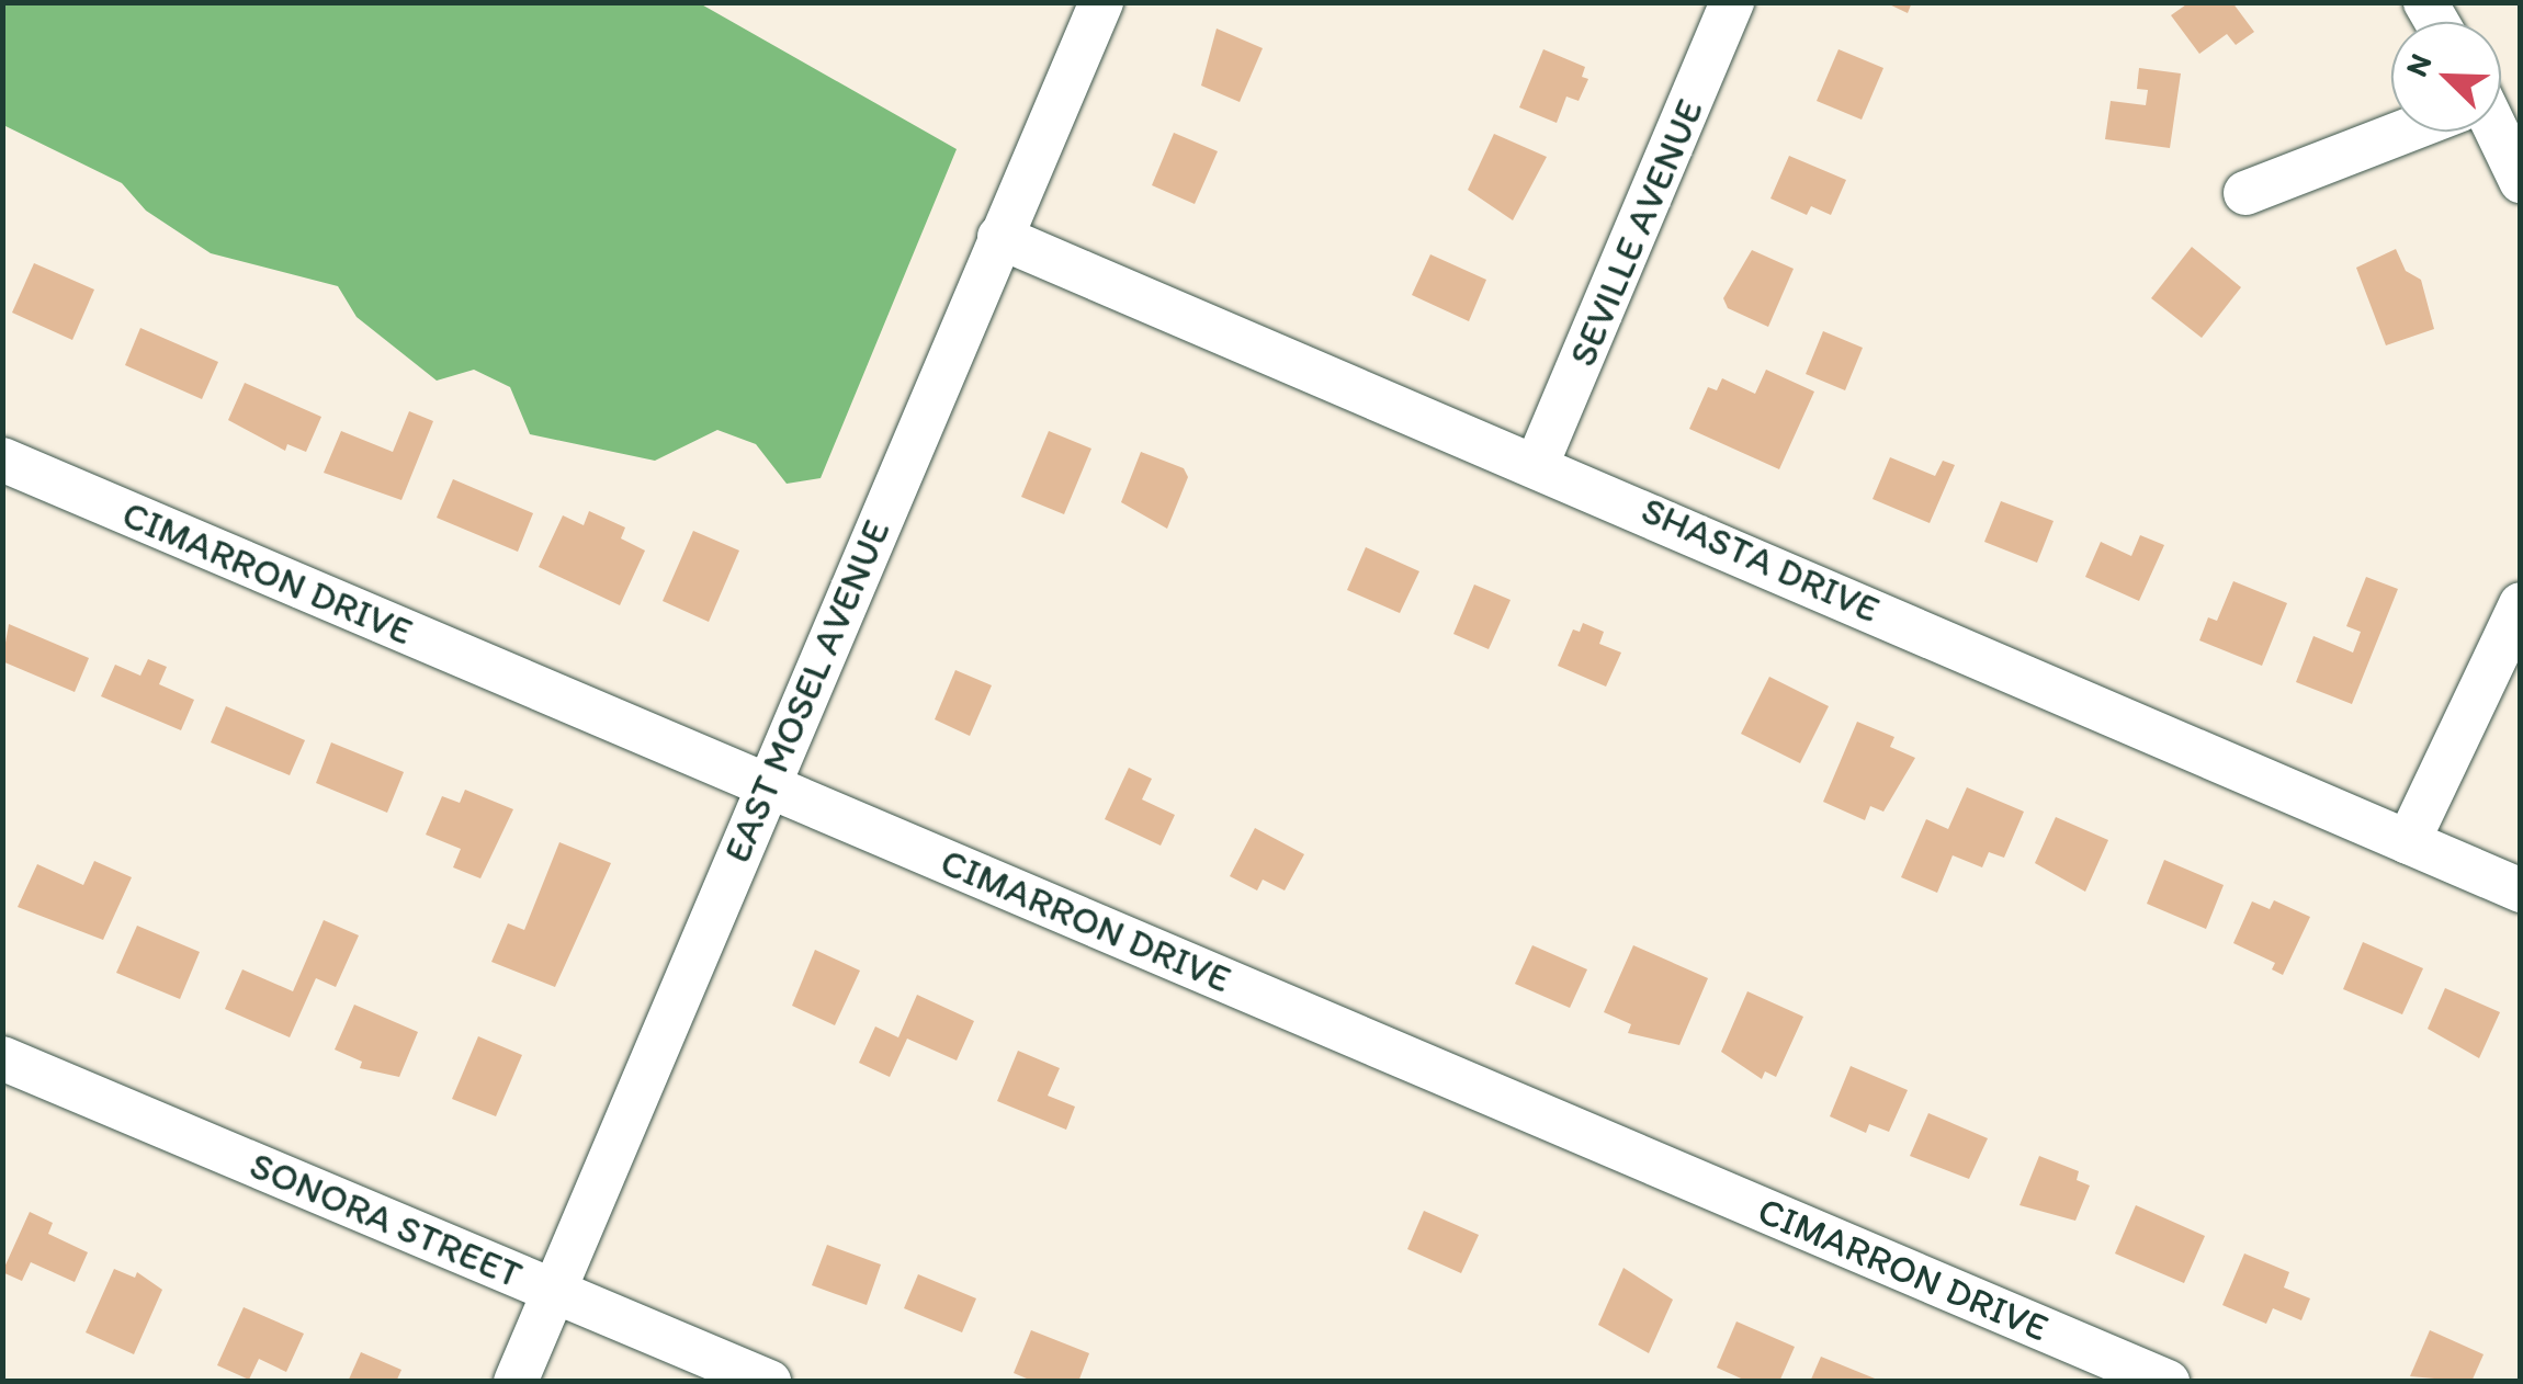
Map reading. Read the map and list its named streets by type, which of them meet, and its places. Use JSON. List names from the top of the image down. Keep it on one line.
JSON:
{"streets":{"street":["SEVILLE AVENUE","SHASTA DRIVE","CIMARRON DRIVE","EAST MOSEL AVENUE","SONORA STREET"]},"crossings":[["SEVILLE AVENUE","SHASTA DRIVE"],["SHASTA DRIVE","EAST MOSEL AVENUE"],["CIMARRON DRIVE","EAST MOSEL AVENUE"],["EAST MOSEL AVENUE","SONORA STREET"]],"north":"top left"}
